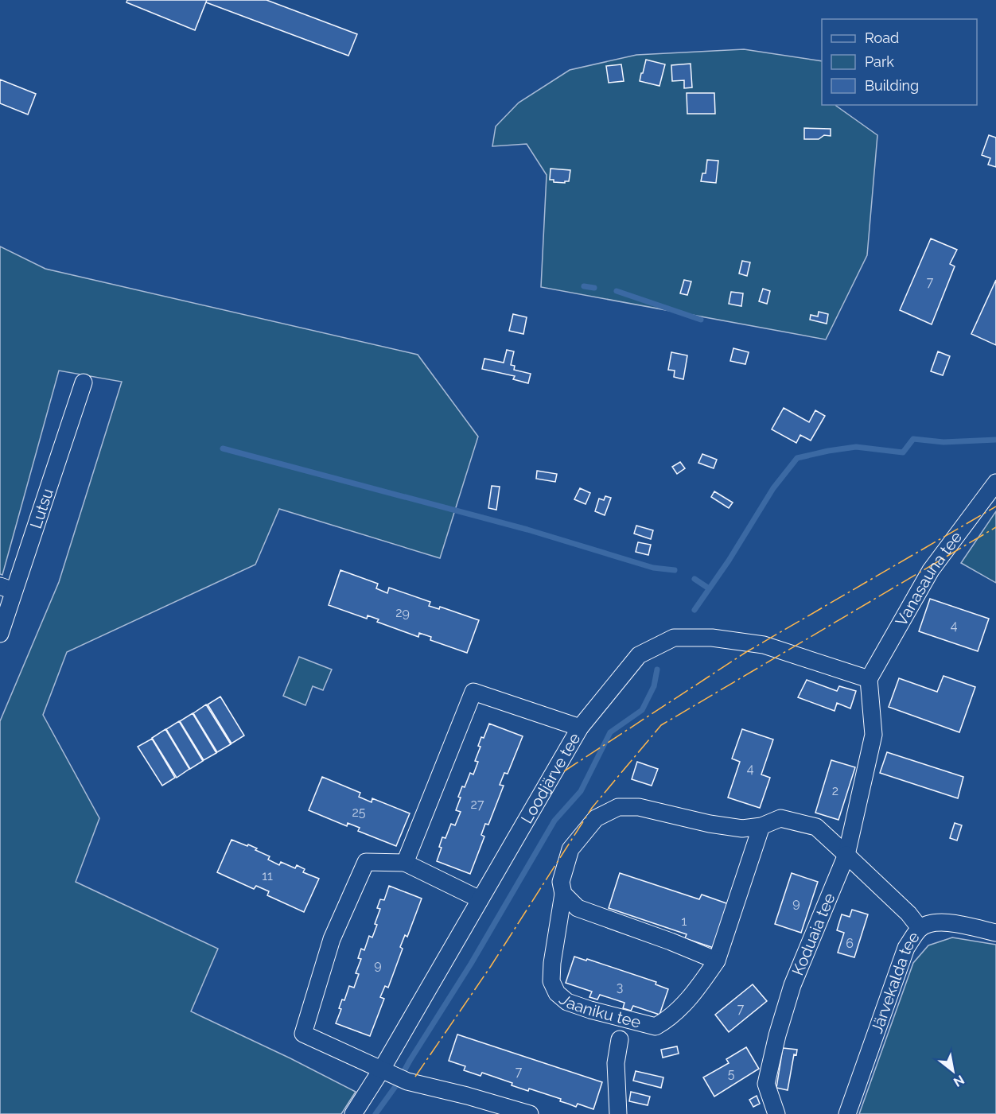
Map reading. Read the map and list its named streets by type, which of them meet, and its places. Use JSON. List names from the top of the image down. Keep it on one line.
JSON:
{"streets":{"street":["Lutsu","Vanasauna tee","Loodjärve tee","Koduaia tee","Järvekalda tee","Jaaniku tee"]},"crossings":[["Vanasauna tee","Loodjärve tee"],["Koduaia tee","Jaaniku tee"]],"house_numbers":["7","29","4","4","2","27","25","11","9","1","6","9","3","7","7","5"],"legend":["Road","Park","Building"],"north":"bottom right"}
